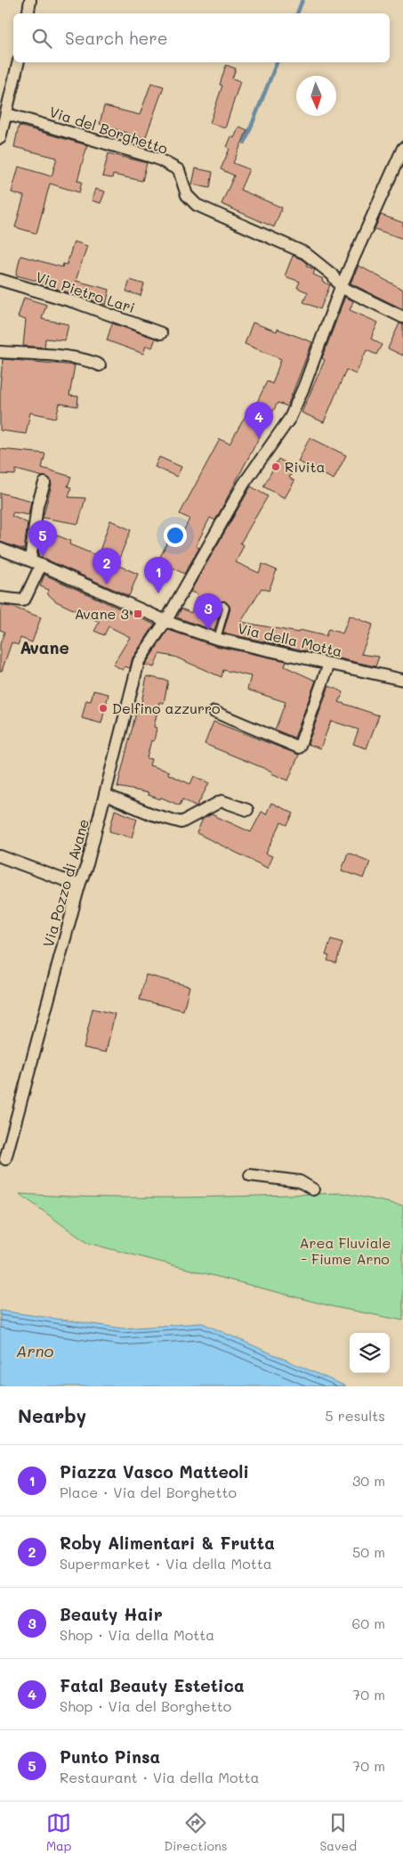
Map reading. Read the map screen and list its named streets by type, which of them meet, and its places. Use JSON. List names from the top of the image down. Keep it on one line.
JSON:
{"streets":{"street":["Via del Borghetto","Via Pietro Lari","Via della Motta","Via Pozzo di Avane"]},"crossings":[["Via della Motta","Via Pozzo di Avane"]],"districts":["Avane"],"water":["Arno"],"parks":["Area Fluviale - Fiume Arno"],"places":{"other":["Rivita","Delfino azzurro"],"transit":["Avane 3"]},"north":"bottom","page":{"search":"Search here","pins":["4","5","2","1","3"],"heading":["Nearby","5 results"],"list":[{"mark":"1","name":"Piazza Vasco Matteoli","note":"Place · Via del Borghetto","value":"30 m"},{"mark":"2","name":"Roby Alimentari & Frutta","note":"Supermarket · Via della Motta","value":"50 m"},{"mark":"3","name":"Beauty Hair","note":"Shop · Via della Motta","value":"60 m"},{"mark":"4","name":"Fatal Beauty Estetica","note":"Shop · Via del Borghetto","value":"70 m"},{"mark":"5","name":"Punto Pinsa","note":"Restaurant · Via della Motta","value":"70 m"}],"nav":["Map","Directions","Saved"]}}
